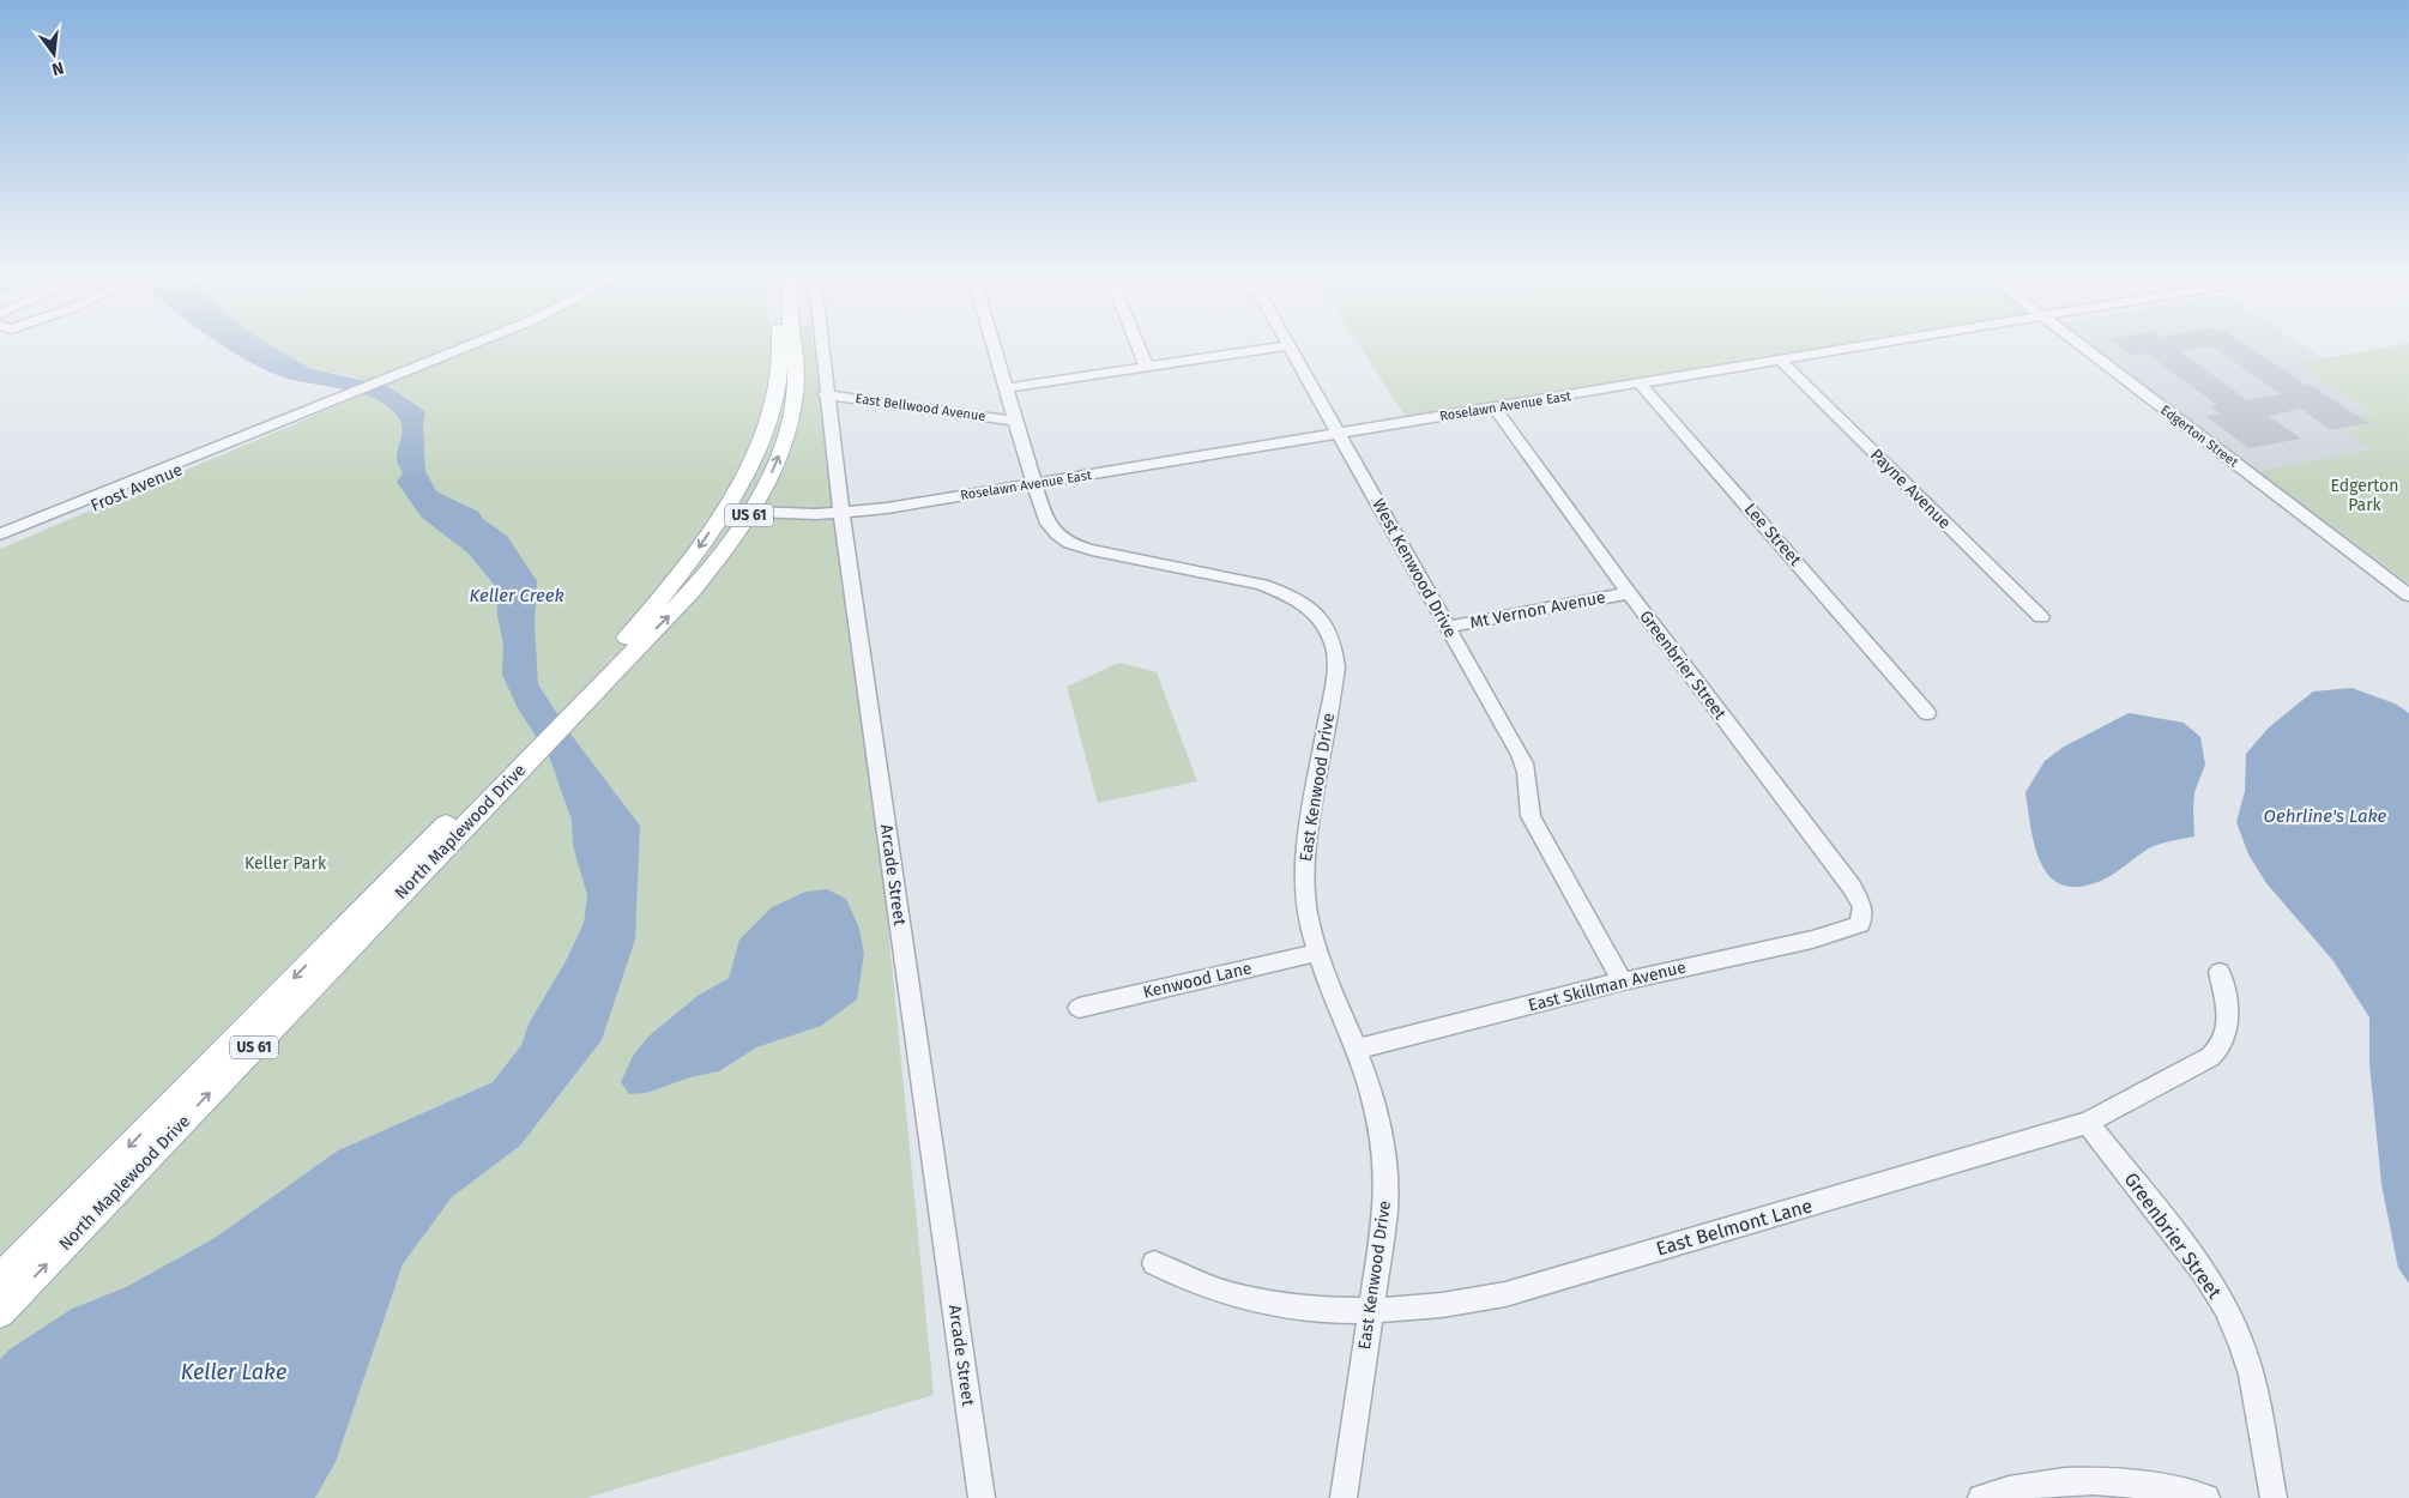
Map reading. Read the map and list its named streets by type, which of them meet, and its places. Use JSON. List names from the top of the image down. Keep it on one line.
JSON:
{"streets":{"main road":["US 61","North Maplewood Drive"],"street":["Roselawn Avenue East","East Bellwood Avenue","Edgerton Street","Frost Avenue","Payne Avenue","Lee Street","West Kenwood Drive","Mt Vernon Avenue","Greenbrier Street","East Kenwood Drive","Arcade Street","Kenwood Lane","East Skillman Avenue","East Belmont Lane"]},"crossings":[["Roselawn Avenue East","Payne Avenue"],["Roselawn Avenue East","Lee Street"],["Roselawn Avenue East","West Kenwood Drive"],["Roselawn Avenue East","Greenbrier Street"],["Roselawn Avenue East","East Kenwood Drive"],["Roselawn Avenue East","North Maplewood Drive"],["Roselawn Avenue East","Arcade Street"],["East Bellwood Avenue","East Kenwood Drive"],["East Bellwood Avenue","Arcade Street"],["West Kenwood Drive","Mt Vernon Avenue"],["West Kenwood Drive","East Skillman Avenue"],["Mt Vernon Avenue","Greenbrier Street"],["Greenbrier Street","East Skillman Avenue"],["Greenbrier Street","East Belmont Lane"],["East Kenwood Drive","Kenwood Lane"],["East Kenwood Drive","East Skillman Avenue"],["East Kenwood Drive","East Belmont Lane"]],"water":["Keller Creek","Oehrline's Lake","Keller Lake"],"parks":["Edgerton Park","Keller Park"],"north":"bottom"}
